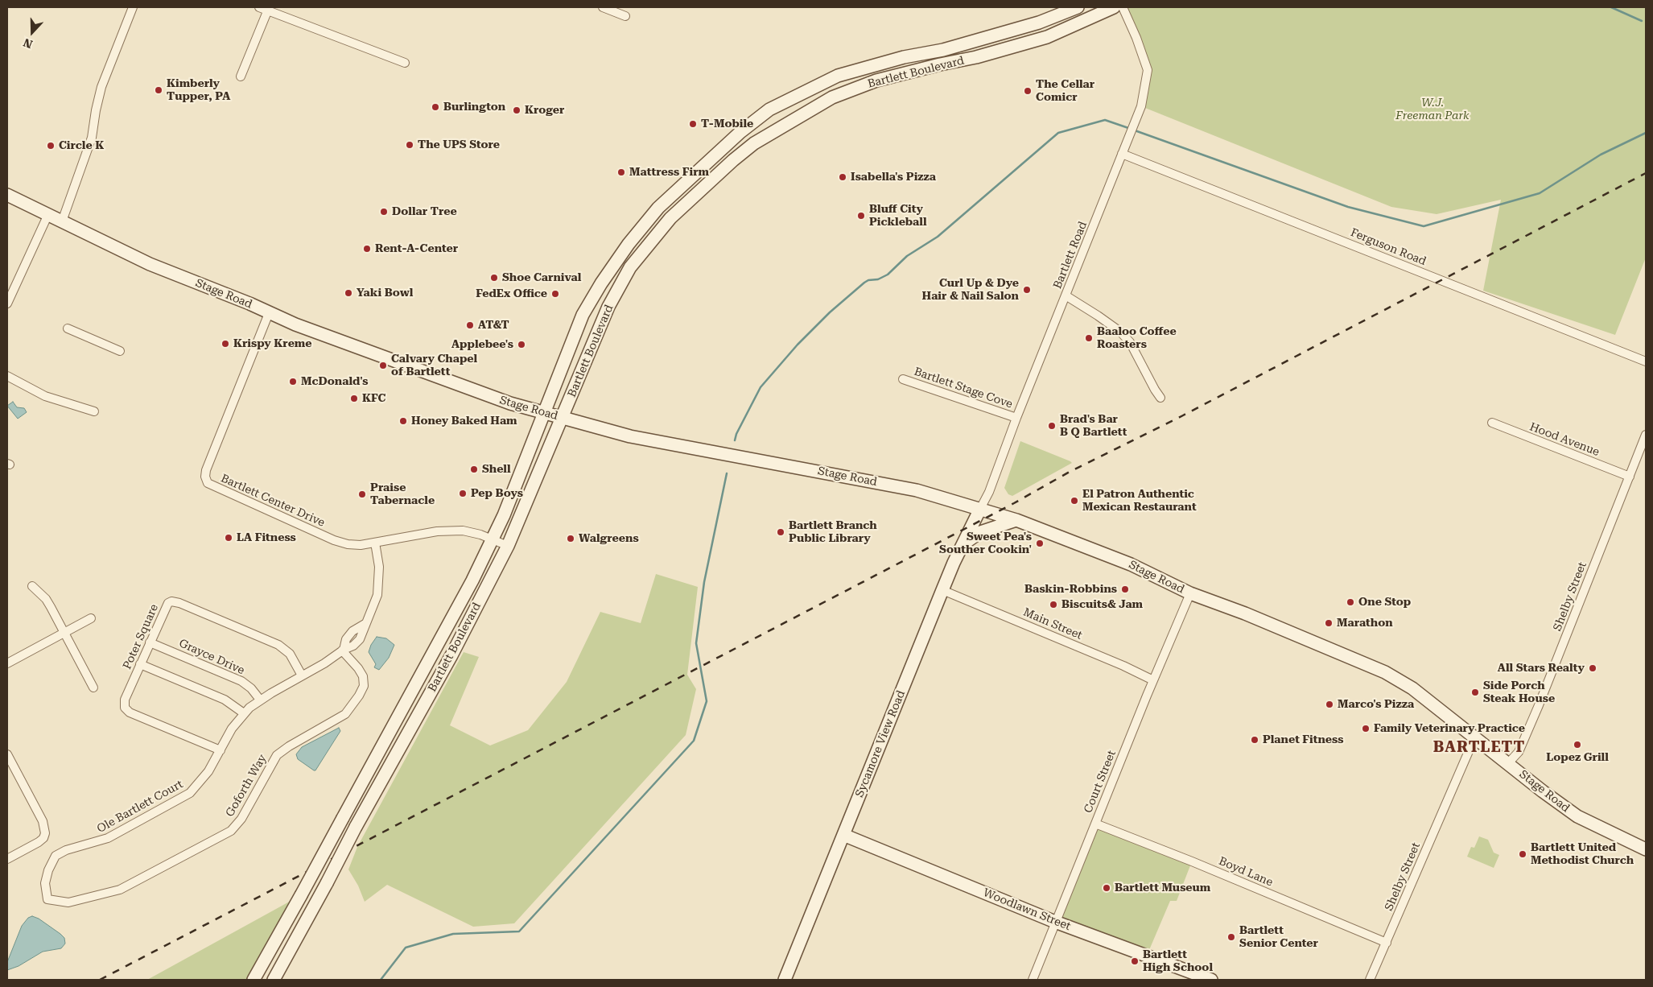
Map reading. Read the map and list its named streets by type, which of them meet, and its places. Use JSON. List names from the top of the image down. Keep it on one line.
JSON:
{"streets":{"main road":["Bartlett Boulevard","Stage Road","Sycamore View Road","Woodlawn Street"],"street":["Ferguson Road","Bartlett Road","Bartlett Stage Cove","Hood Avenue","Bartlett Center Drive","Shelby Street","Main Street","Poter Square","Grayce Drive","Court Street","Goforth Way","Ole Bartlett Court","Boyd Lane"]},"crossings":[["Bartlett Boulevard","Stage Road"],["Bartlett Boulevard","Bartlett Center Drive"],["Ferguson Road","Bartlett Road"],["Bartlett Road","Stage Road"],["Bartlett Road","Bartlett Stage Cove"],["Bartlett Road","Sycamore View Road"],["Stage Road","Bartlett Center Drive"],["Stage Road","Shelby Street"],["Stage Road","Sycamore View Road"],["Stage Road","Court Street"],["Hood Avenue","Shelby Street"],["Bartlett Center Drive","Ole Bartlett Court"],["Shelby Street","Boyd Lane"],["Main Street","Sycamore View Road"],["Main Street","Court Street"],["Poter Square","Grayce Drive"],["Poter Square","Ole Bartlett Court"],["Grayce Drive","Ole Bartlett Court"],["Sycamore View Road","Woodlawn Street"],["Court Street","Boyd Lane"],["Court Street","Woodlawn Street"],["Goforth Way","Ole Bartlett Court"]],"districts":["BARTLETT"],"parks":["W.J. Freeman Park"],"places":["Kimberly Tupper, PA","The Cellar Comicr","Burlington","Kroger","T-Mobile","The UPS Store","Circle K","Mattress Firm","Isabella's Pizza","Dollar Tree","Bluff City Pickleball","Rent-A-Center","Shoe Carnival","Curl Up & Dye Hair & Nail Salon","Yaki Bowl","FedEx Office","AT&T","Baaloo Coffee Roasters","Krispy Kreme","Applebee's","Calvary Chapel of Bartlett","McDonald's","KFC","Honey Baked Ham","Brad's Bar B Q Bartlett","Shell","Pep Boys","Praise Tabernacle","El Patron Authentic Mexican Restaurant","Bartlett Branch Public Library","LA Fitness","Walgreens","Sweet Pea's Souther Cookin'","Baskin-Robbins","One Stop","Biscuits& Jam","Marathon","All Stars Realty","Side Porch Steak House","Marco's Pizza","Family Veterinary Practice","Planet Fitness","Lopez Grill","Bartlett United Methodist Church","Bartlett Museum","Bartlett Senior Center","Bartlett High School"],"north":"bottom"}
